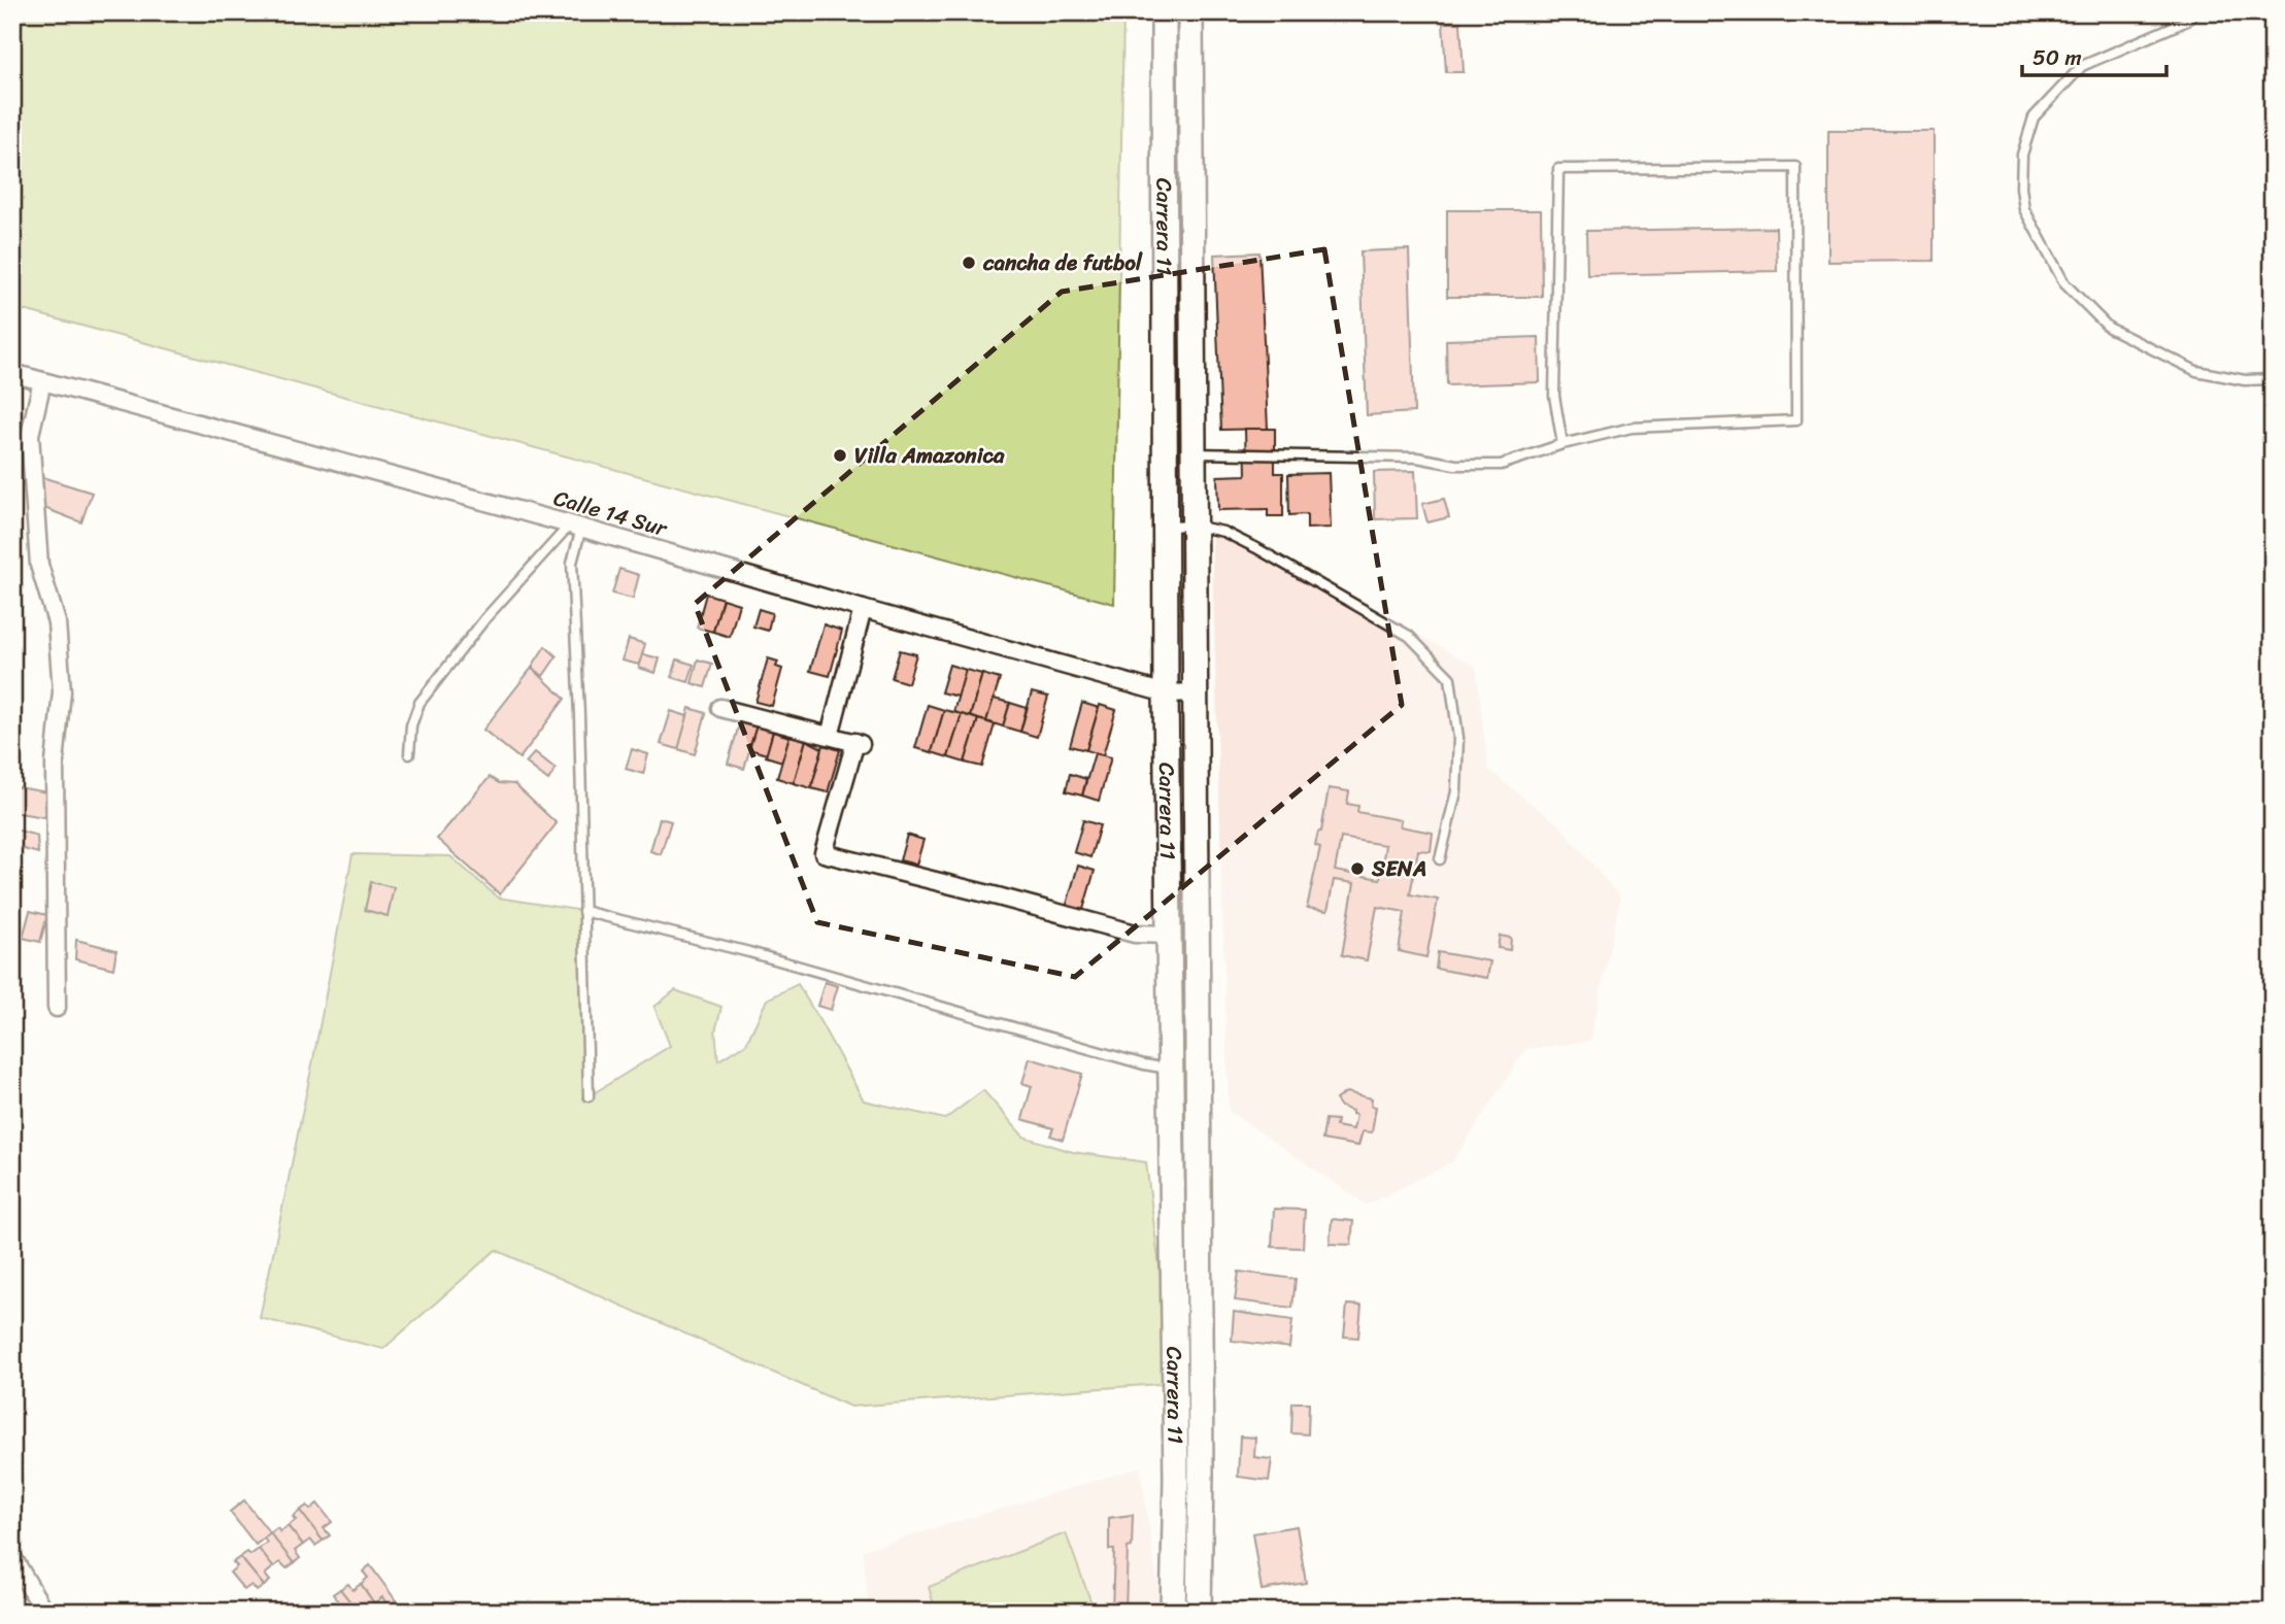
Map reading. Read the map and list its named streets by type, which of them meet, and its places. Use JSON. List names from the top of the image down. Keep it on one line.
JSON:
{"streets":{"main road":["Carrera 11"],"street":["Calle 14 Sur"]},"crossings":[["Carrera 11","Calle 14 Sur"]],"places":["cancha de futbol","Villa Amazonica","SENA"],"scale_bar":"50 m"}
